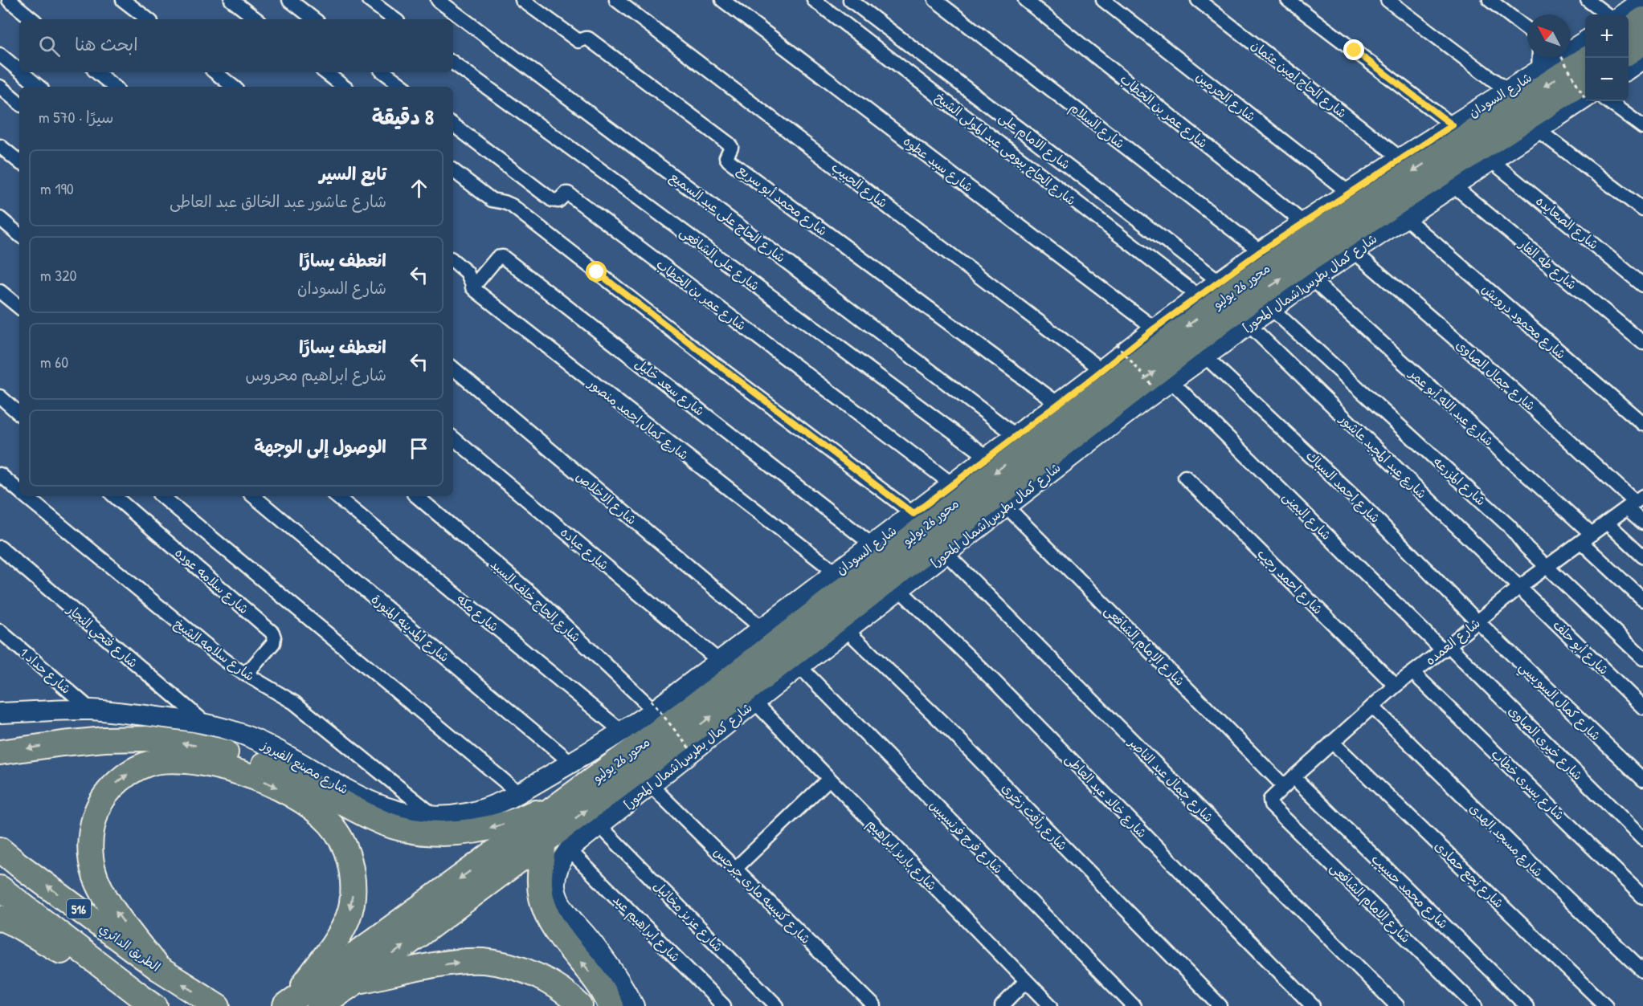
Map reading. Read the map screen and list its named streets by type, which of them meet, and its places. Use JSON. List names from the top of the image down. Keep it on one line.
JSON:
{"streets":{"highway":["محور 26 يوليو","516","الطريق الدائري"],"street":["شارع الحاج امين عثمان","شارع السودان","شارع الحرمين","شارع عمر بن الخطاب","شارع السلام","شارع الامام على","شارع الحاج بيومى عبد المولى الشيخ","شارع سيد عطوه","شارع الحبيب","شارع محمد أبو سريع","شارع الحاج على عبد السميع","شارع الصعايده","شارع على الشافعى","شارع طه الفار","شارع كمال بطرس[شمال المحور]","شارع محمود درويش","شارع جمال الصاوى","شارع سعد خليل","شارع عبد الله أبو عمر","شارع كمال احمد منصور","شارع عبد المجيد عاشور","شارع المزرعه","شارع احمد السباك","شارع الاخلاص","شارع اليمنى","شارع عباده","شارع سلامه عوده","شارع احمد رجب","شارع الحاج خلف السيد","شارع مكه","شارع المدينه المنورة","شارع فتحي النجار","شارع العمده","شارع الإمام الشافعى","شارع أبو حلف","شارع سلامه الشيخ","شارع حداد 1","شارع كمال السويسي","شارع خيرى الصاوى","شارع مصنع الفيروز","شارع جمال عبد الناصر","شارع يسرى خطاب","شارع خالد عبد العاطى","شارع رأفت زخرى","شارع فرج فرنسيس","شارع مسجد الهدى","شارع باريز ابراهيم","شارع نجع حمادى","شارع محمد حسيب","شارع كنيسه مارى جرجس","شارع الامام الشافعى","شارع عزيز مخائيل","شارع ابراهيم عيد"]},"crossings":[["شارع الحاج امين عثمان","شارع السودان"],["شارع السودان","شارع الحرمين"],["شارع السودان","شارع عمر بن الخطاب"],["شارع السودان","شارع السلام"],["شارع السودان","شارع الامام على"],["شارع السودان","شارع الحاج بيومى عبد المولى الشيخ"],["شارع السودان","شارع سيد عطوه"],["شارع السودان","شارع الحبيب"],["شارع السودان","شارع محمد أبو سريع"],["شارع السودان","شارع الحاج على عبد السميع"],["شارع السودان","شارع على الشافعى"],["شارع السودان","شارع سعد خليل"],["شارع السودان","شارع كمال احمد منصور"],["شارع السودان","شارع الاخلاص"],["شارع السودان","شارع عباده"],["شارع السودان","شارع الحاج خلف السيد"],["شارع السودان","شارع مكه"],["شارع السودان","شارع المدينه المنورة"],["شارع السودان","شارع مصنع الفيروز"],["شارع الصعايده","شارع كمال بطرس[شمال المحور]"],["شارع طه الفار","شارع كمال بطرس[شمال المحور]"],["شارع كمال بطرس[شمال المحور]","شارع محمود درويش"],["شارع كمال بطرس[شمال المحور]","شارع جمال الصاوى"],["شارع كمال بطرس[شمال المحور]","شارع عبد الله أبو عمر"],["شارع كمال بطرس[شمال المحور]","شارع عبد المجيد عاشور"],["شارع كمال بطرس[شمال المحور]","شارع المزرعه"],["شارع كمال بطرس[شمال المحور]","شارع احمد السباك"],["شارع كمال بطرس[شمال المحور]","شارع اليمنى"],["شارع كمال بطرس[شمال المحور]","شارع الإمام الشافعى"],["شارع كمال بطرس[شمال المحور]","شارع جمال عبد الناصر"],["شارع كمال بطرس[شمال المحور]","شارع خالد عبد العاطى"],["شارع كمال بطرس[شمال المحور]","شارع رأفت زخرى"],["شارع كمال بطرس[شمال المحور]","شارع فرج فرنسيس"],["شارع كمال بطرس[شمال المحور]","شارع باريز ابراهيم"],["شارع كمال بطرس[شمال المحور]","شارع كنيسه مارى جرجس"],["شارع كمال بطرس[شمال المحور]","شارع عزيز مخائيل"],["شارع كمال بطرس[شمال المحور]","شارع ابراهيم عيد"],["شارع جمال الصاوى","شارع العمده"],["شارع سعد خليل","شارع كمال احمد منصور"],["شارع عبد الله أبو عمر","شارع العمده"],["شارع عبد المجيد عاشور","شارع العمده"],["شارع عبد المجيد عاشور","شارع أبو حلف"],["شارع المزرعه","شارع العمده"],["شارع احمد السباك","شارع العمده"],["شارع احمد السباك","شارع كمال السويسي"],["شارع اليمنى","شارع العمده"],["شارع اليمنى","شارع خيرى الصاوى"],["شارع سلامه عوده","شارع سلامه الشيخ"],["شارع احمد رجب","شارع العمده"],["شارع فتحي النجار","شارع مصنع الفيروز"],["شارع العمده","شارع الإمام الشافعى"],["شارع العمده","شارع أبو حلف"],["شارع العمده","شارع كمال السويسي"],["شارع العمده","شارع خيرى الصاوى"],["شارع العمده","شارع يسرى خطاب"],["شارع العمده","شارع مسجد الهدى"],["شارع العمده","شارع نجع حمادى"],["شارع العمده","شارع محمد حسيب"],["شارع العمده","شارع الامام الشافعى"],["شارع الإمام الشافعى","شارع محمد حسيب"],["شارع سلامه الشيخ","شارع مصنع الفيروز"],["شارع حداد 1","شارع مصنع الفيروز"]],"north":"top left","page":{"map_buttons":["+","−"],"search":"ابحث هنا","heading":["8 دقيقة","سيرًا · 570 m"],"list":[["تابع السير","شارع عاشور عبد الخالق عبد العاطى","190 m"],["انعطف يسارًا","شارع السودان","320 m"],["انعطف يسارًا","شارع ابراهيم محروس","60 m"],"الوصول إلى الوجهة"]}}
